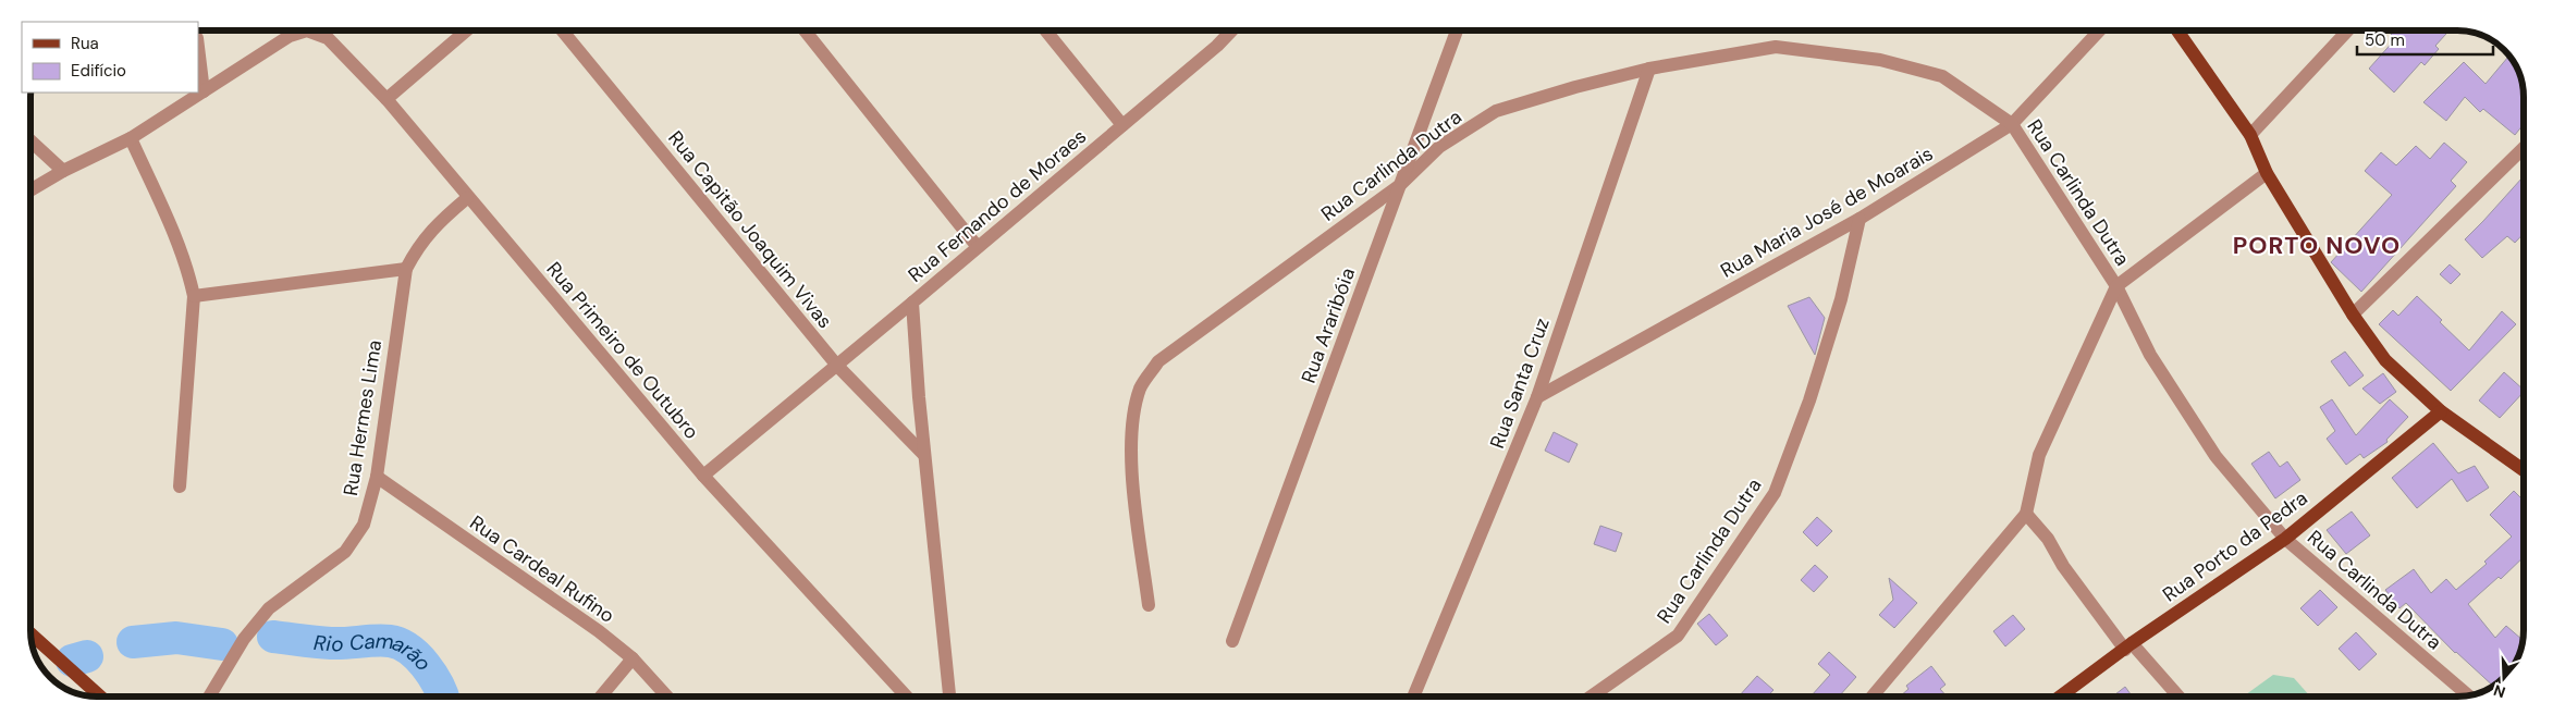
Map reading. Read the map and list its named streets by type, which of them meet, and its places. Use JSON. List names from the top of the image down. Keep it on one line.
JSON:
{"streets":{"main road":["Rua Porto da Pedra"],"street":["Rua Carlinda Dutra","Rua Fernando de Moraes","Rua Maria José de Moarais","Rua Capitão Joaquim Vivas","Rua Araribóia","Rua Primeiro de Outubro","Rua Santa Cruz","Rua Hermes Lima","Rua Cardeal Rufino"]},"crossings":[["Rua Carlinda Dutra","Rua Maria José de Moarais"],["Rua Carlinda Dutra","Rua Araribóia"],["Rua Carlinda Dutra","Rua Santa Cruz"],["Rua Carlinda Dutra","Rua Porto da Pedra"],["Rua Fernando de Moraes","Rua Capitão Joaquim Vivas"],["Rua Maria José de Moarais","Rua Santa Cruz"],["Rua Primeiro de Outubro","Rua Hermes Lima"],["Rua Hermes Lima","Rua Cardeal Rufino"]],"districts":["PORTO NOVO"],"water":["Rio Camarão"],"legend":["Rua","Edifício"],"scale_bar":"50 m","north":"bottom"}
